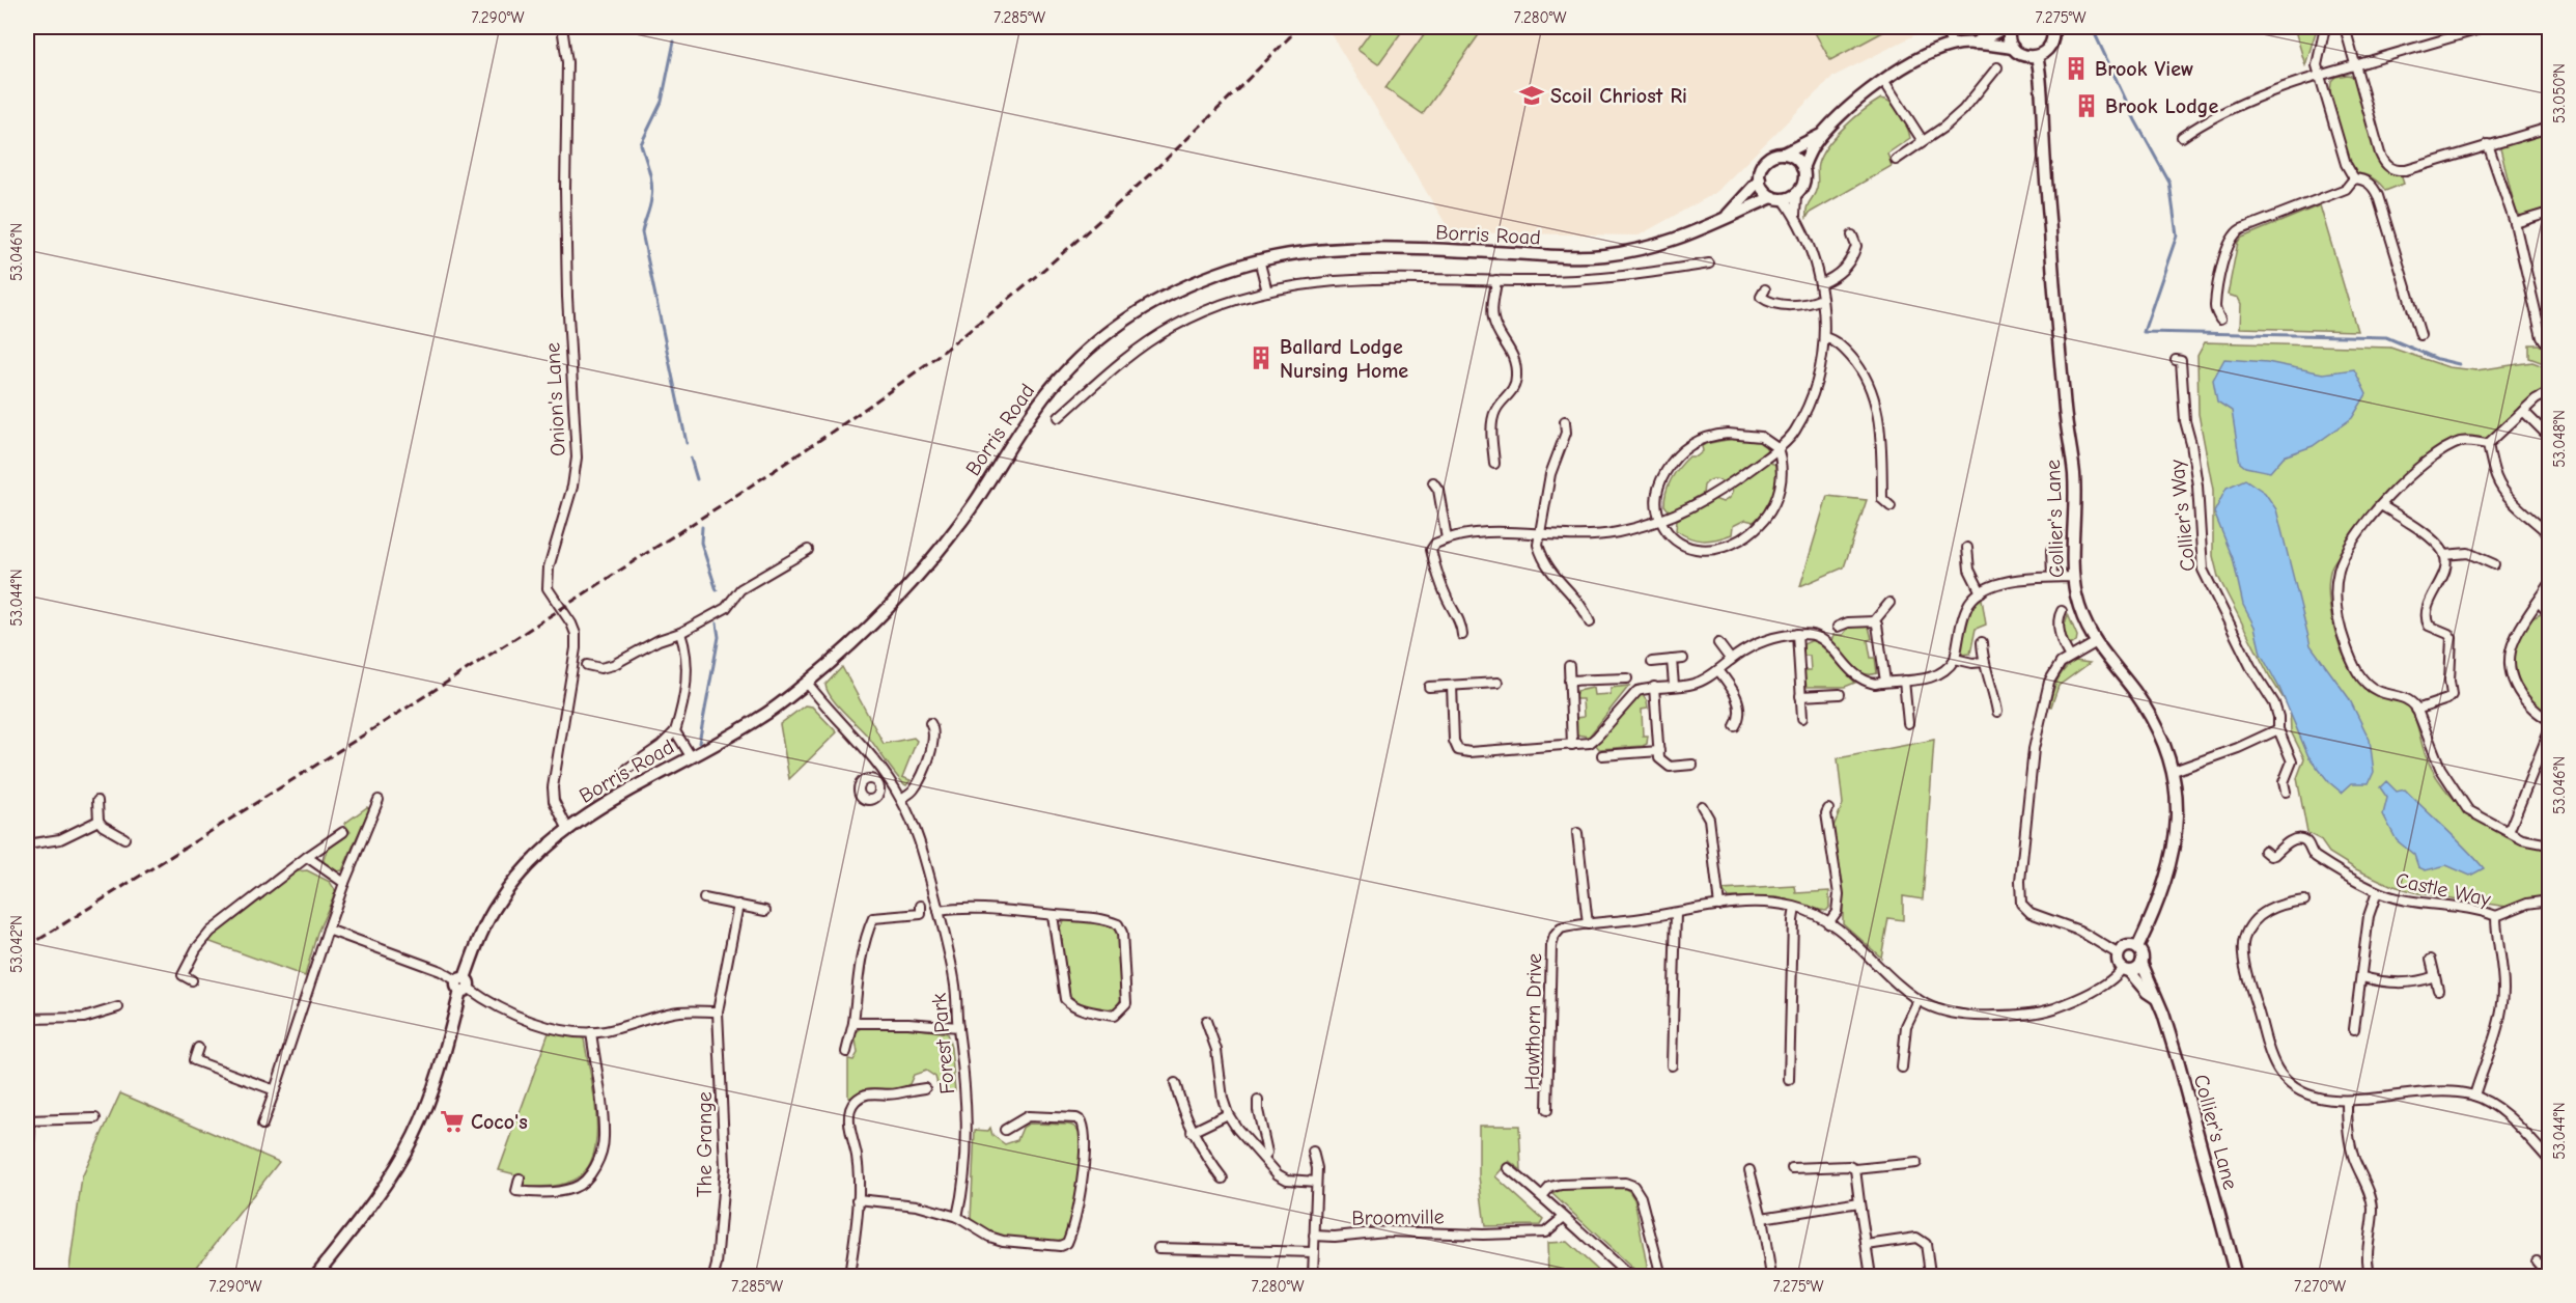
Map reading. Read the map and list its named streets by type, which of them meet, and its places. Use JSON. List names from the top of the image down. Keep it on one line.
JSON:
{"streets":{"street":["Borris Road","Onion's Lane","Collier's Way","Collier's Lane","Castle Way","Hawthorn Drive","Forest Park","The Grange","Broomville"]},"crossings":[["Borris Road","Onion's Lane"],["Borris Road","Forest Park"],["Collier's Lane","Hawthorn Drive"]],"places":{"building":["Brook View","Brook Lodge","Ballard Lodge Nursing Home"],"school or university":["Scoil Chriost Ri"],"supermarket":["Coco's"]},"coordinates":["7.290°W","7.285°W","7.280°W","7.275°W","53.050°N","53.046°N","53.048°N","53.044°N","53.042°N","7.270°W"]}
